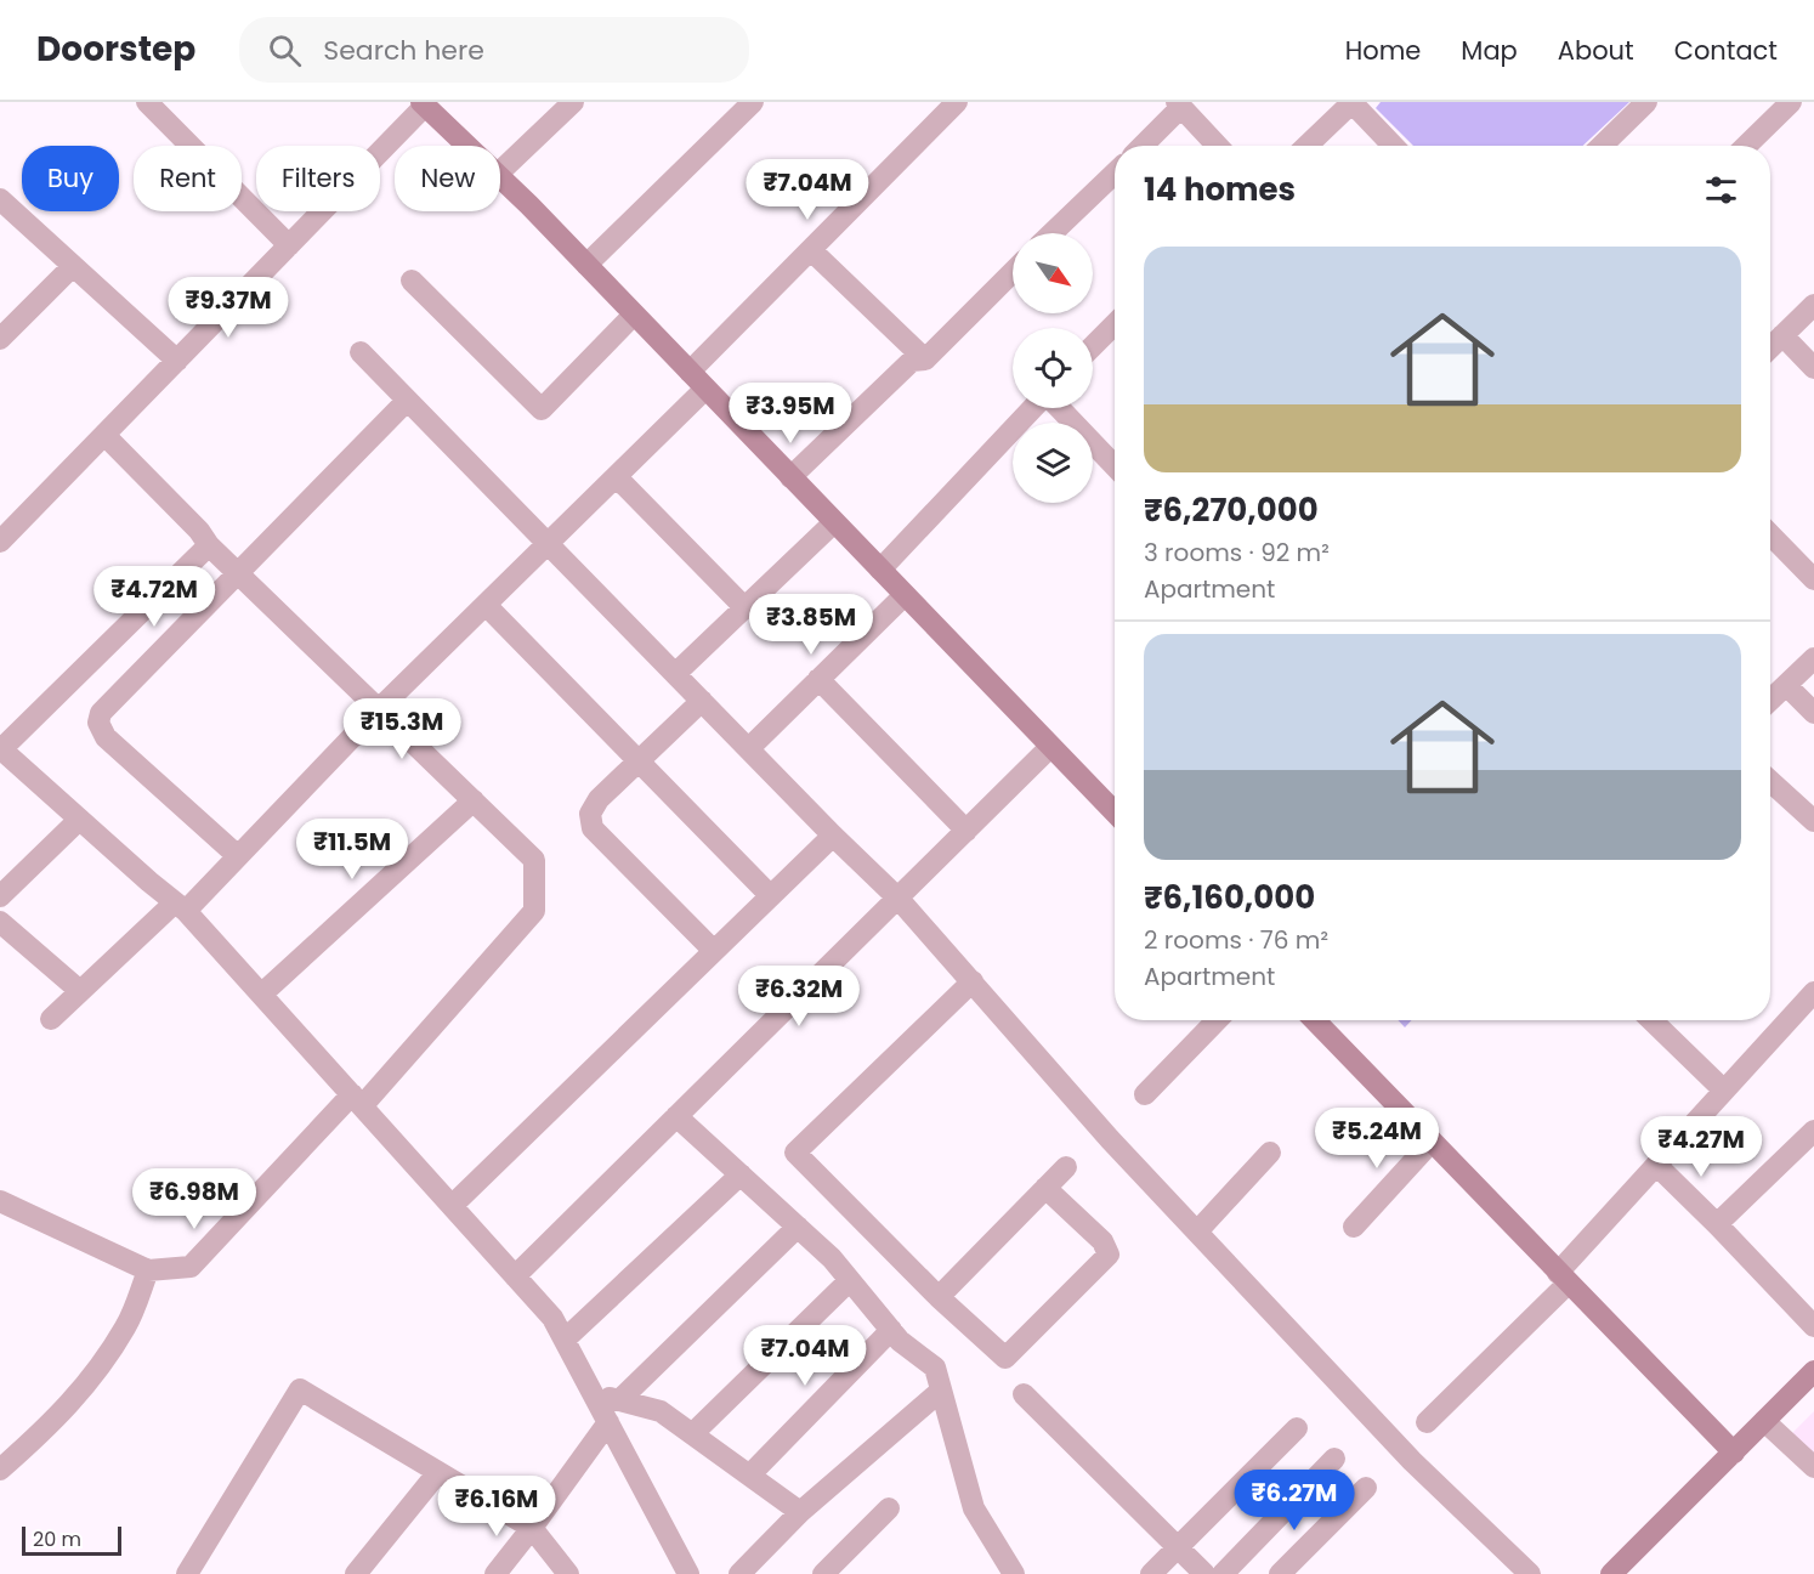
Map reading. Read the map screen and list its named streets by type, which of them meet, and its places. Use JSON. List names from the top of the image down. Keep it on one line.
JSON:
{"scale_bar":"20 m","north":"bottom right","page":{"header":"Doorstep","search":"Search here","nav":["Home","Map","About","Contact"],"chip":["Buy","Rent","Filters","New"],"heading":"14 homes","price":["₹7.04M","₹9.37M","₹3.95M","₹4.72M","₹3.85M","₹15.3M","₹11.5M","₹6.32M","₹5.24M","₹4.27M","₹6.98M","₹7.04M","₹6.27M","₹6.16M"],"list":[{"name":"₹6,270,000","note":"3 rooms · 92 m² · Apartment"},{"name":"₹6,160,000","note":"2 rooms · 76 m² · Apartment"}],"scale":"20 m"}}
